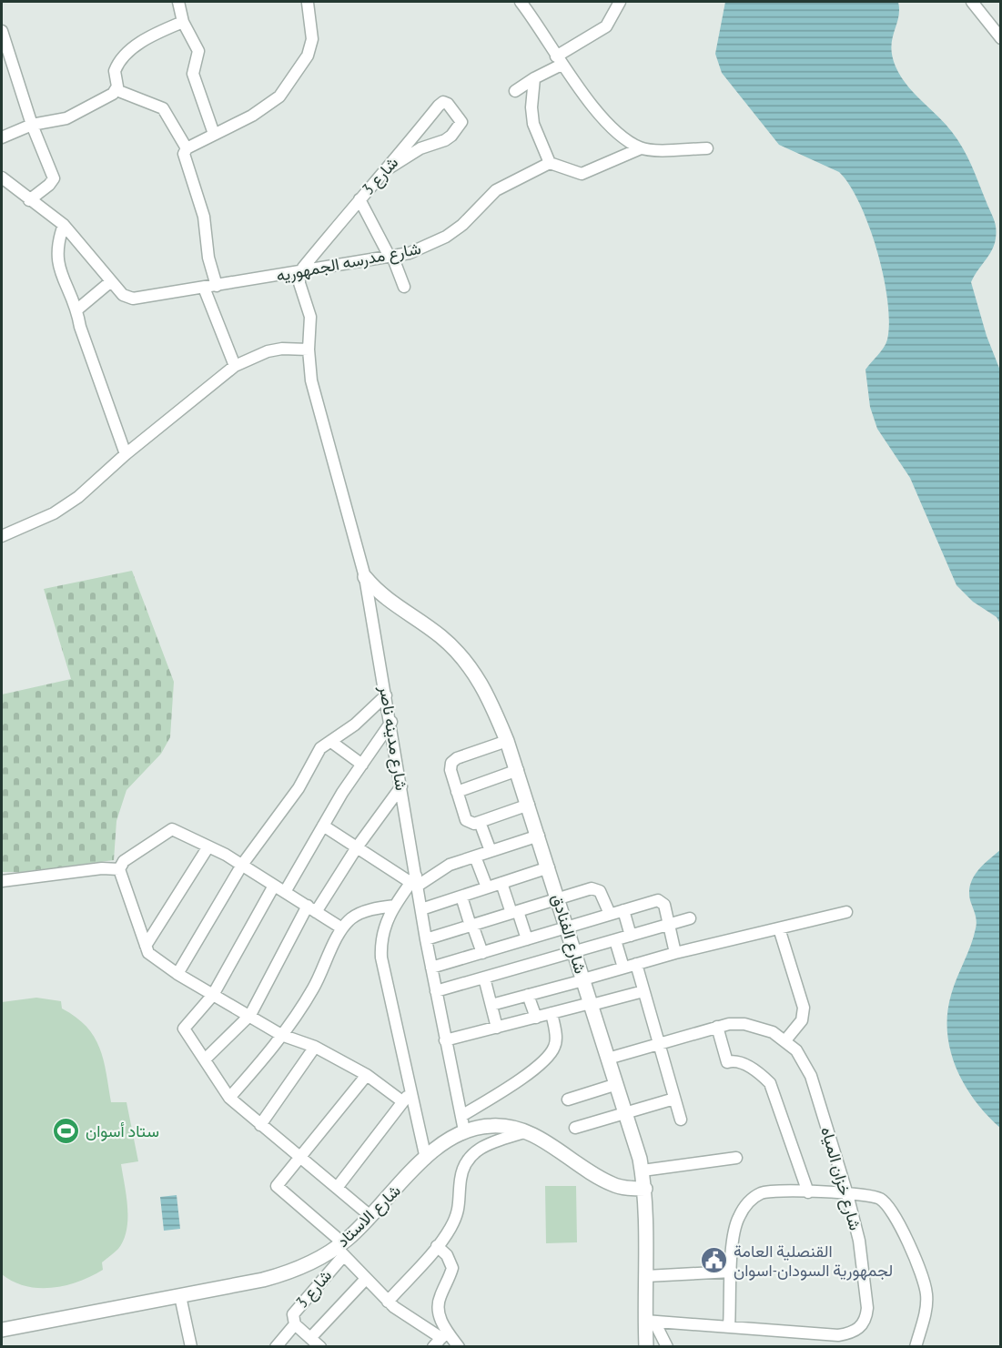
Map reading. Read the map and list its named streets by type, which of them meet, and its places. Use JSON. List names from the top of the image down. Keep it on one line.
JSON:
{"streets":{"street":["شارع 3","شارع مدرسه الجمهوريه","شارع مدينه ناصر","شارع الفنادق","شارع خزان المياه","شارع الاستاد"]},"crossings":[["شارع 3","شارع مدرسه الجمهوريه"],["شارع 3","شارع مدينه ناصر"],["شارع 3","شارع الاستاد"],["شارع مدرسه الجمهوريه","شارع مدينه ناصر"],["شارع مدينه ناصر","شارع الفنادق"],["شارع مدينه ناصر","شارع الاستاد"],["شارع الفنادق","شارع خزان المياه"],["شارع الفنادق","شارع الاستاد"]],"places":{"sports":["ستاد أسوان"],"public building":["القنصلية العامة لجمهورية السودان-اسوان"]}}
